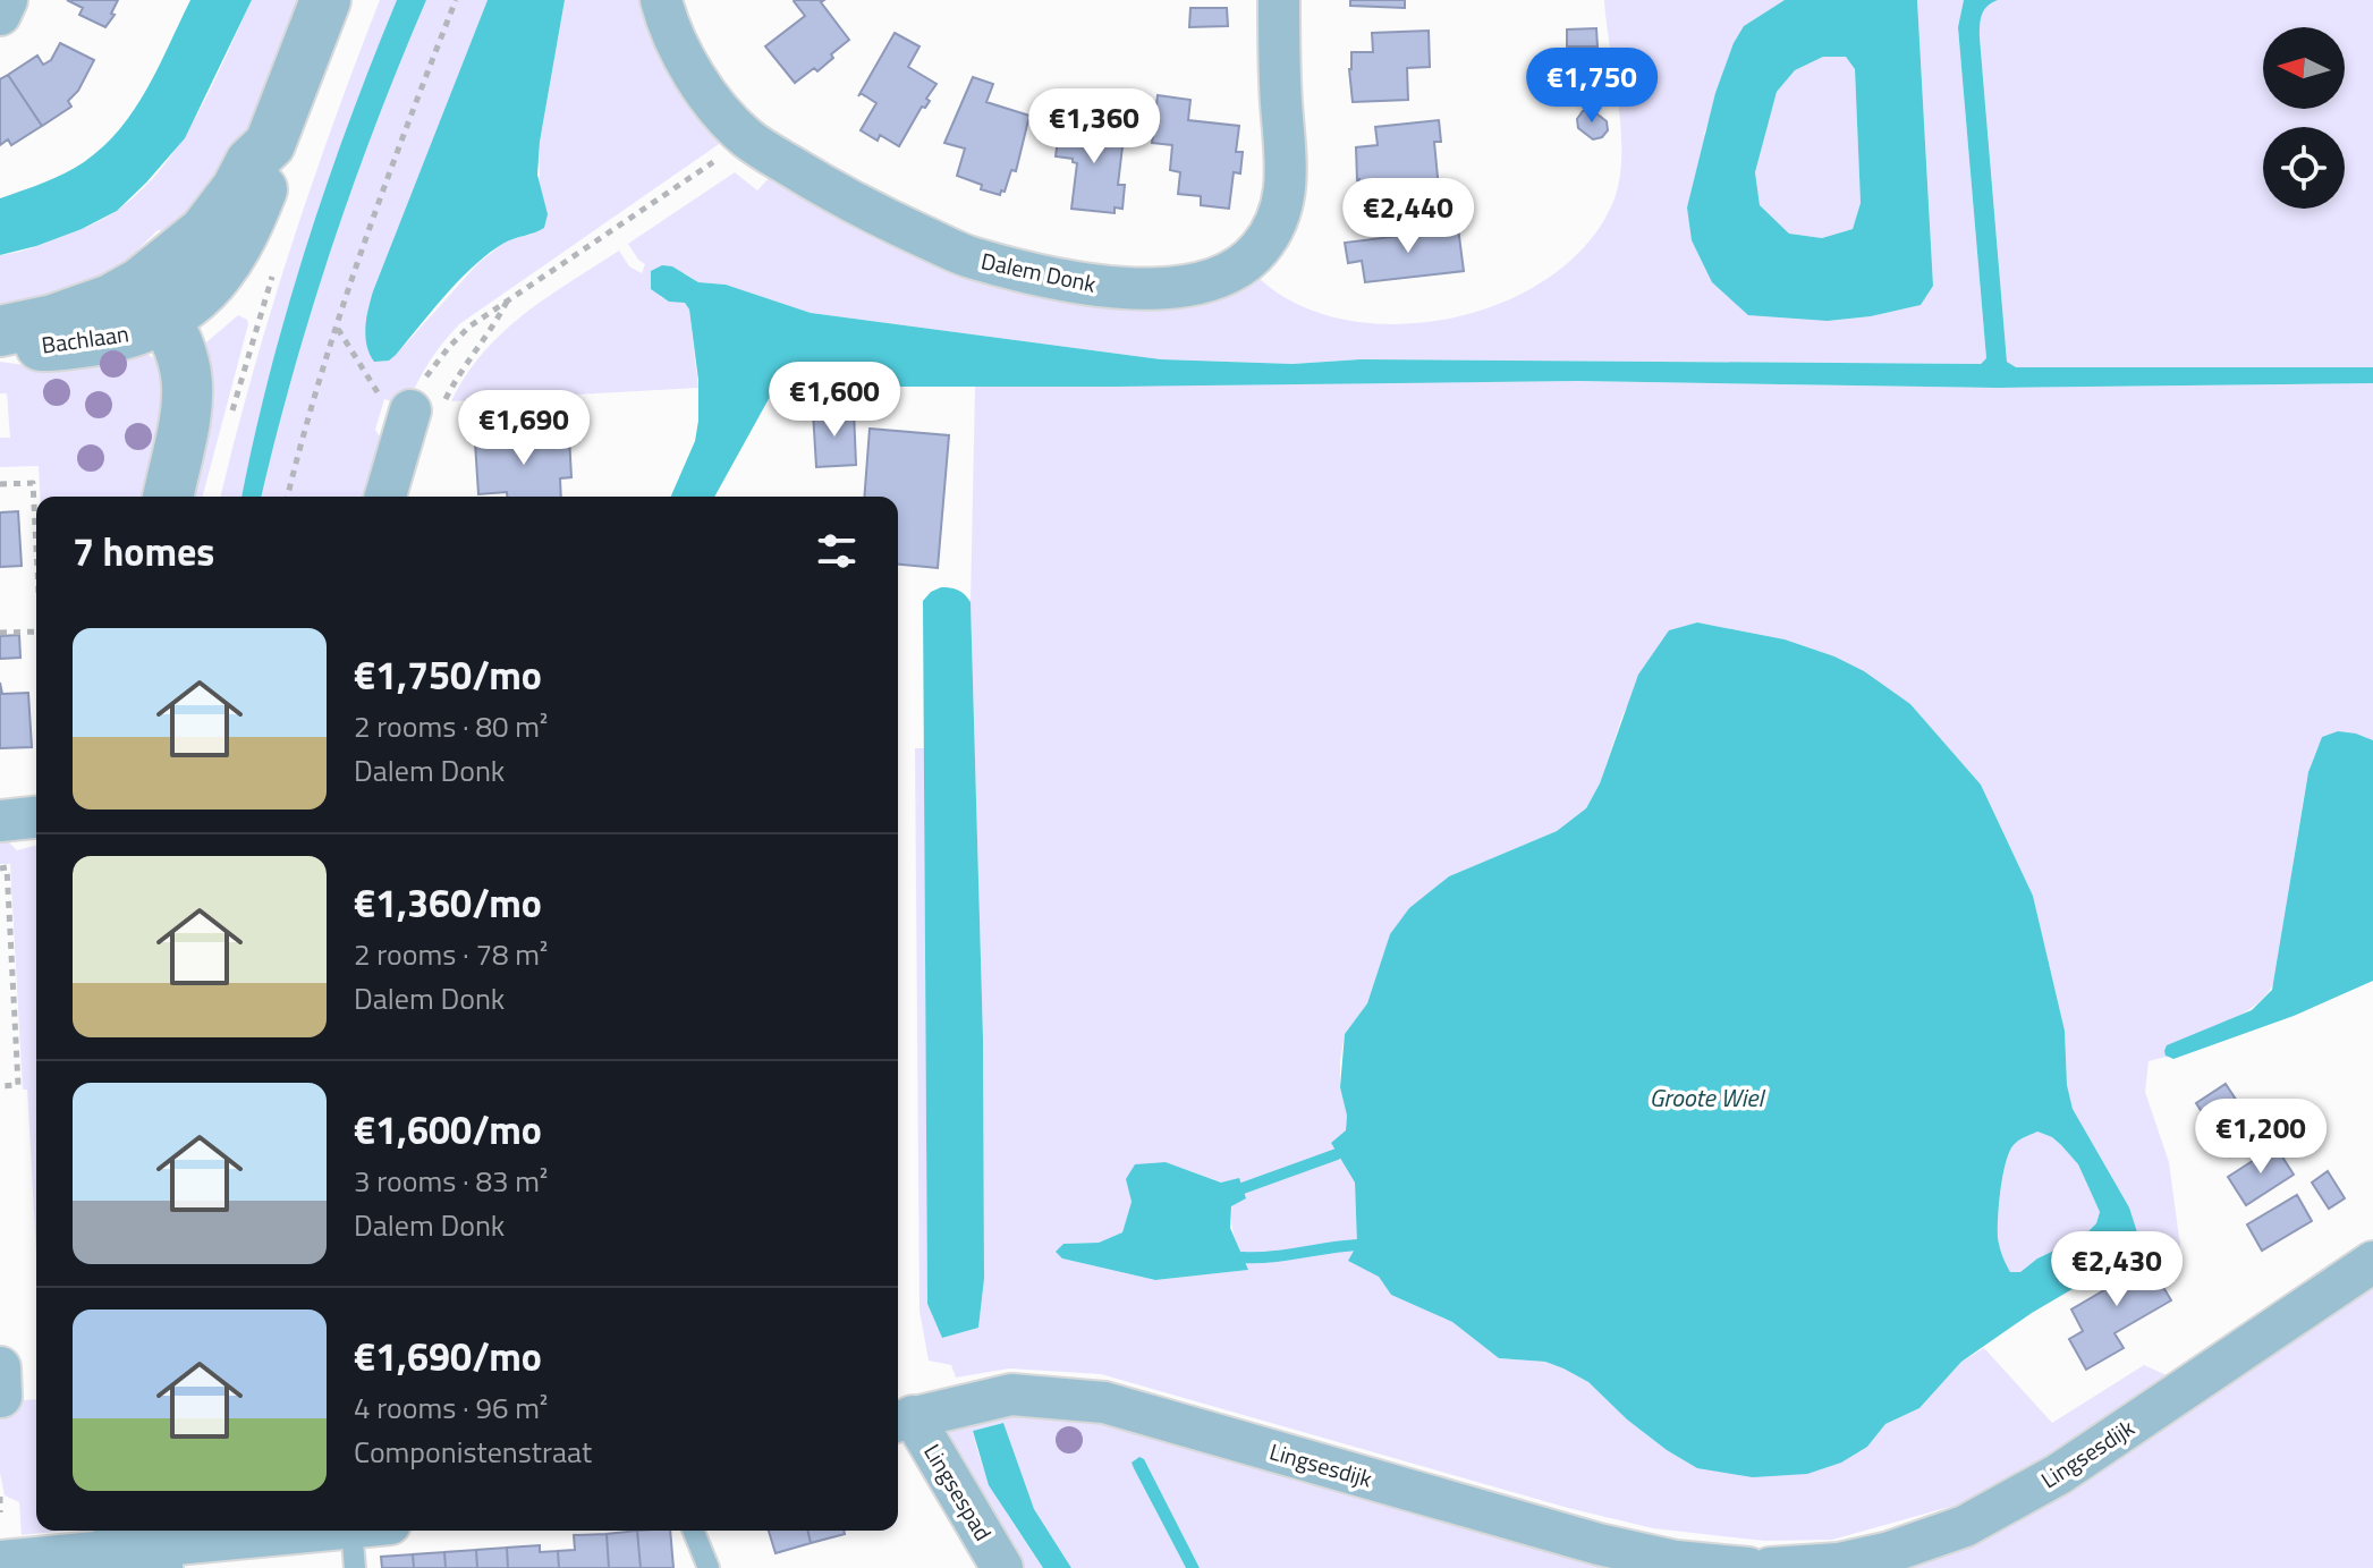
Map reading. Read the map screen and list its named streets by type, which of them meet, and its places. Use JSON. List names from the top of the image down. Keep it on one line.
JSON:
{"streets":{"street":["Dalem Donk","Bachlaan","Lingsesdijk","Lingsespad"]},"crossings":[["Lingsesdijk","Lingsespad"]],"water":["Groote Wiel"],"north":"left","page":{"price":["€1,750","€1,360","€2,440","€1,600","€1,690","€1,200","€2,430"],"heading":"7 homes","list":[{"name":"€1,750/mo","note":"2 rooms · 80 m² · Dalem Donk"},{"name":"€1,360/mo","note":"2 rooms · 78 m² · Dalem Donk"},{"name":"€1,600/mo","note":"3 rooms · 83 m² · Dalem Donk"},{"name":"€1,690/mo","note":"4 rooms · 96 m² · Componistenstraat"}]}}
